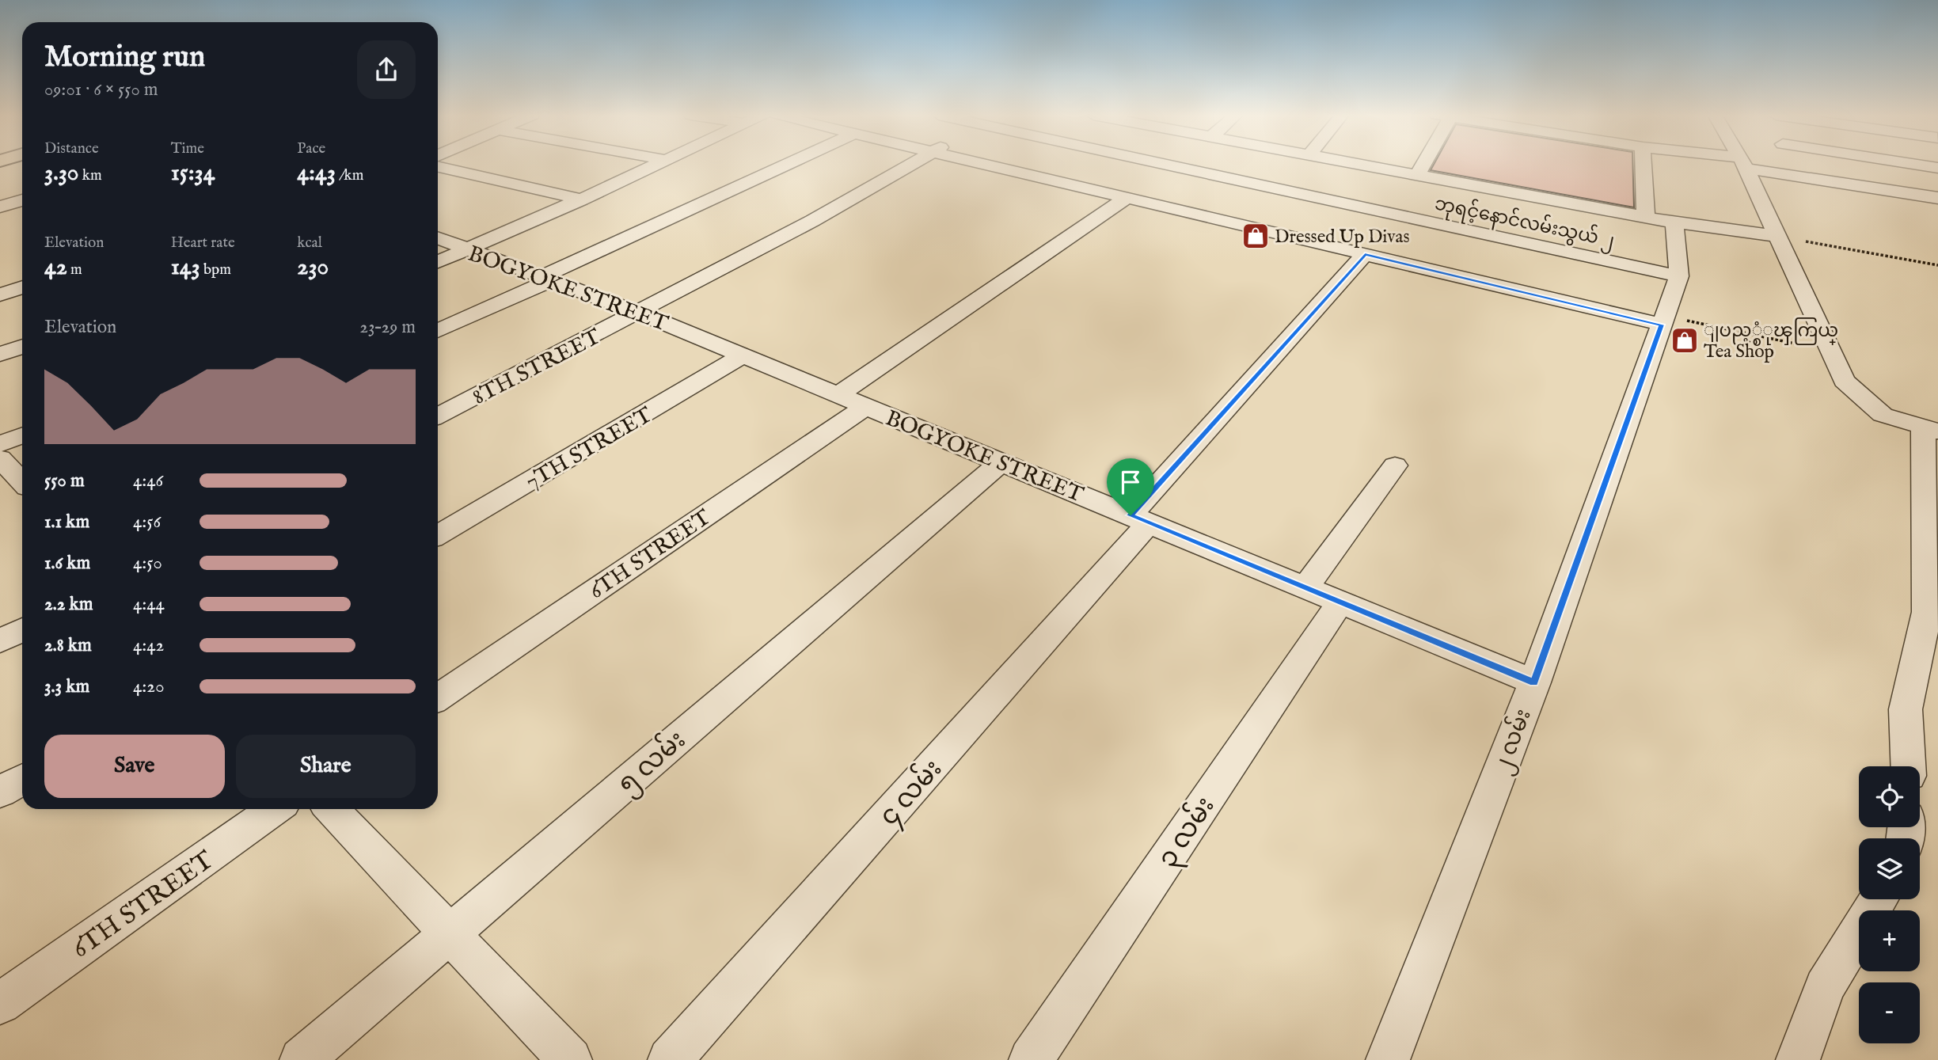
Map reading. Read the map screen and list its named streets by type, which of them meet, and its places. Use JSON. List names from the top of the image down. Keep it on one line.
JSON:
{"streets":{"street":["ဘုရင့်နောင်လမ်းသွယ် ၂","BOGYOKE STREET","8TH STREET","7TH STREET","6TH STREET","၂ လမ်း","၅ လမ်း","၄ လမ်း","၃ လမ်း"]},"crossings":[["ဘုရင့်နောင်လမ်းသွယ် ၂","၂ လမ်း"],["BOGYOKE STREET","8TH STREET"],["BOGYOKE STREET","7TH STREET"],["BOGYOKE STREET","6TH STREET"],["BOGYOKE STREET","၂ လမ်း"],["BOGYOKE STREET","၅ လမ်း"],["BOGYOKE STREET","၄ လမ်း"],["BOGYOKE STREET","၃ လမ်း"]],"places":{"shop":["Dressed Up Divas","ျပည့္စံုၾကြယ္ Tea Shop"]},"page":{"heading":["Morning run","09:01 · 6 × 550 m"],"stats":[["Distance","3.30 km"],["Time","15:34"],["Pace","4:43 /km"],["Elevation","42 m"],["Heart rate","143 bpm"],["kcal","230"]],"chart":["Elevation","23–29 m"],"list":[{"name":"550 m","note":"4:46"},{"name":"1.1 km","note":"4:56"},{"name":"1.6 km","note":"4:50"},{"name":"2.2 km","note":"4:44"},{"name":"2.8 km","note":"4:42"},{"name":"3.3 km","note":"4:20"}],"buttons":["Save","Share"],"map_buttons":["+","−"]}}
